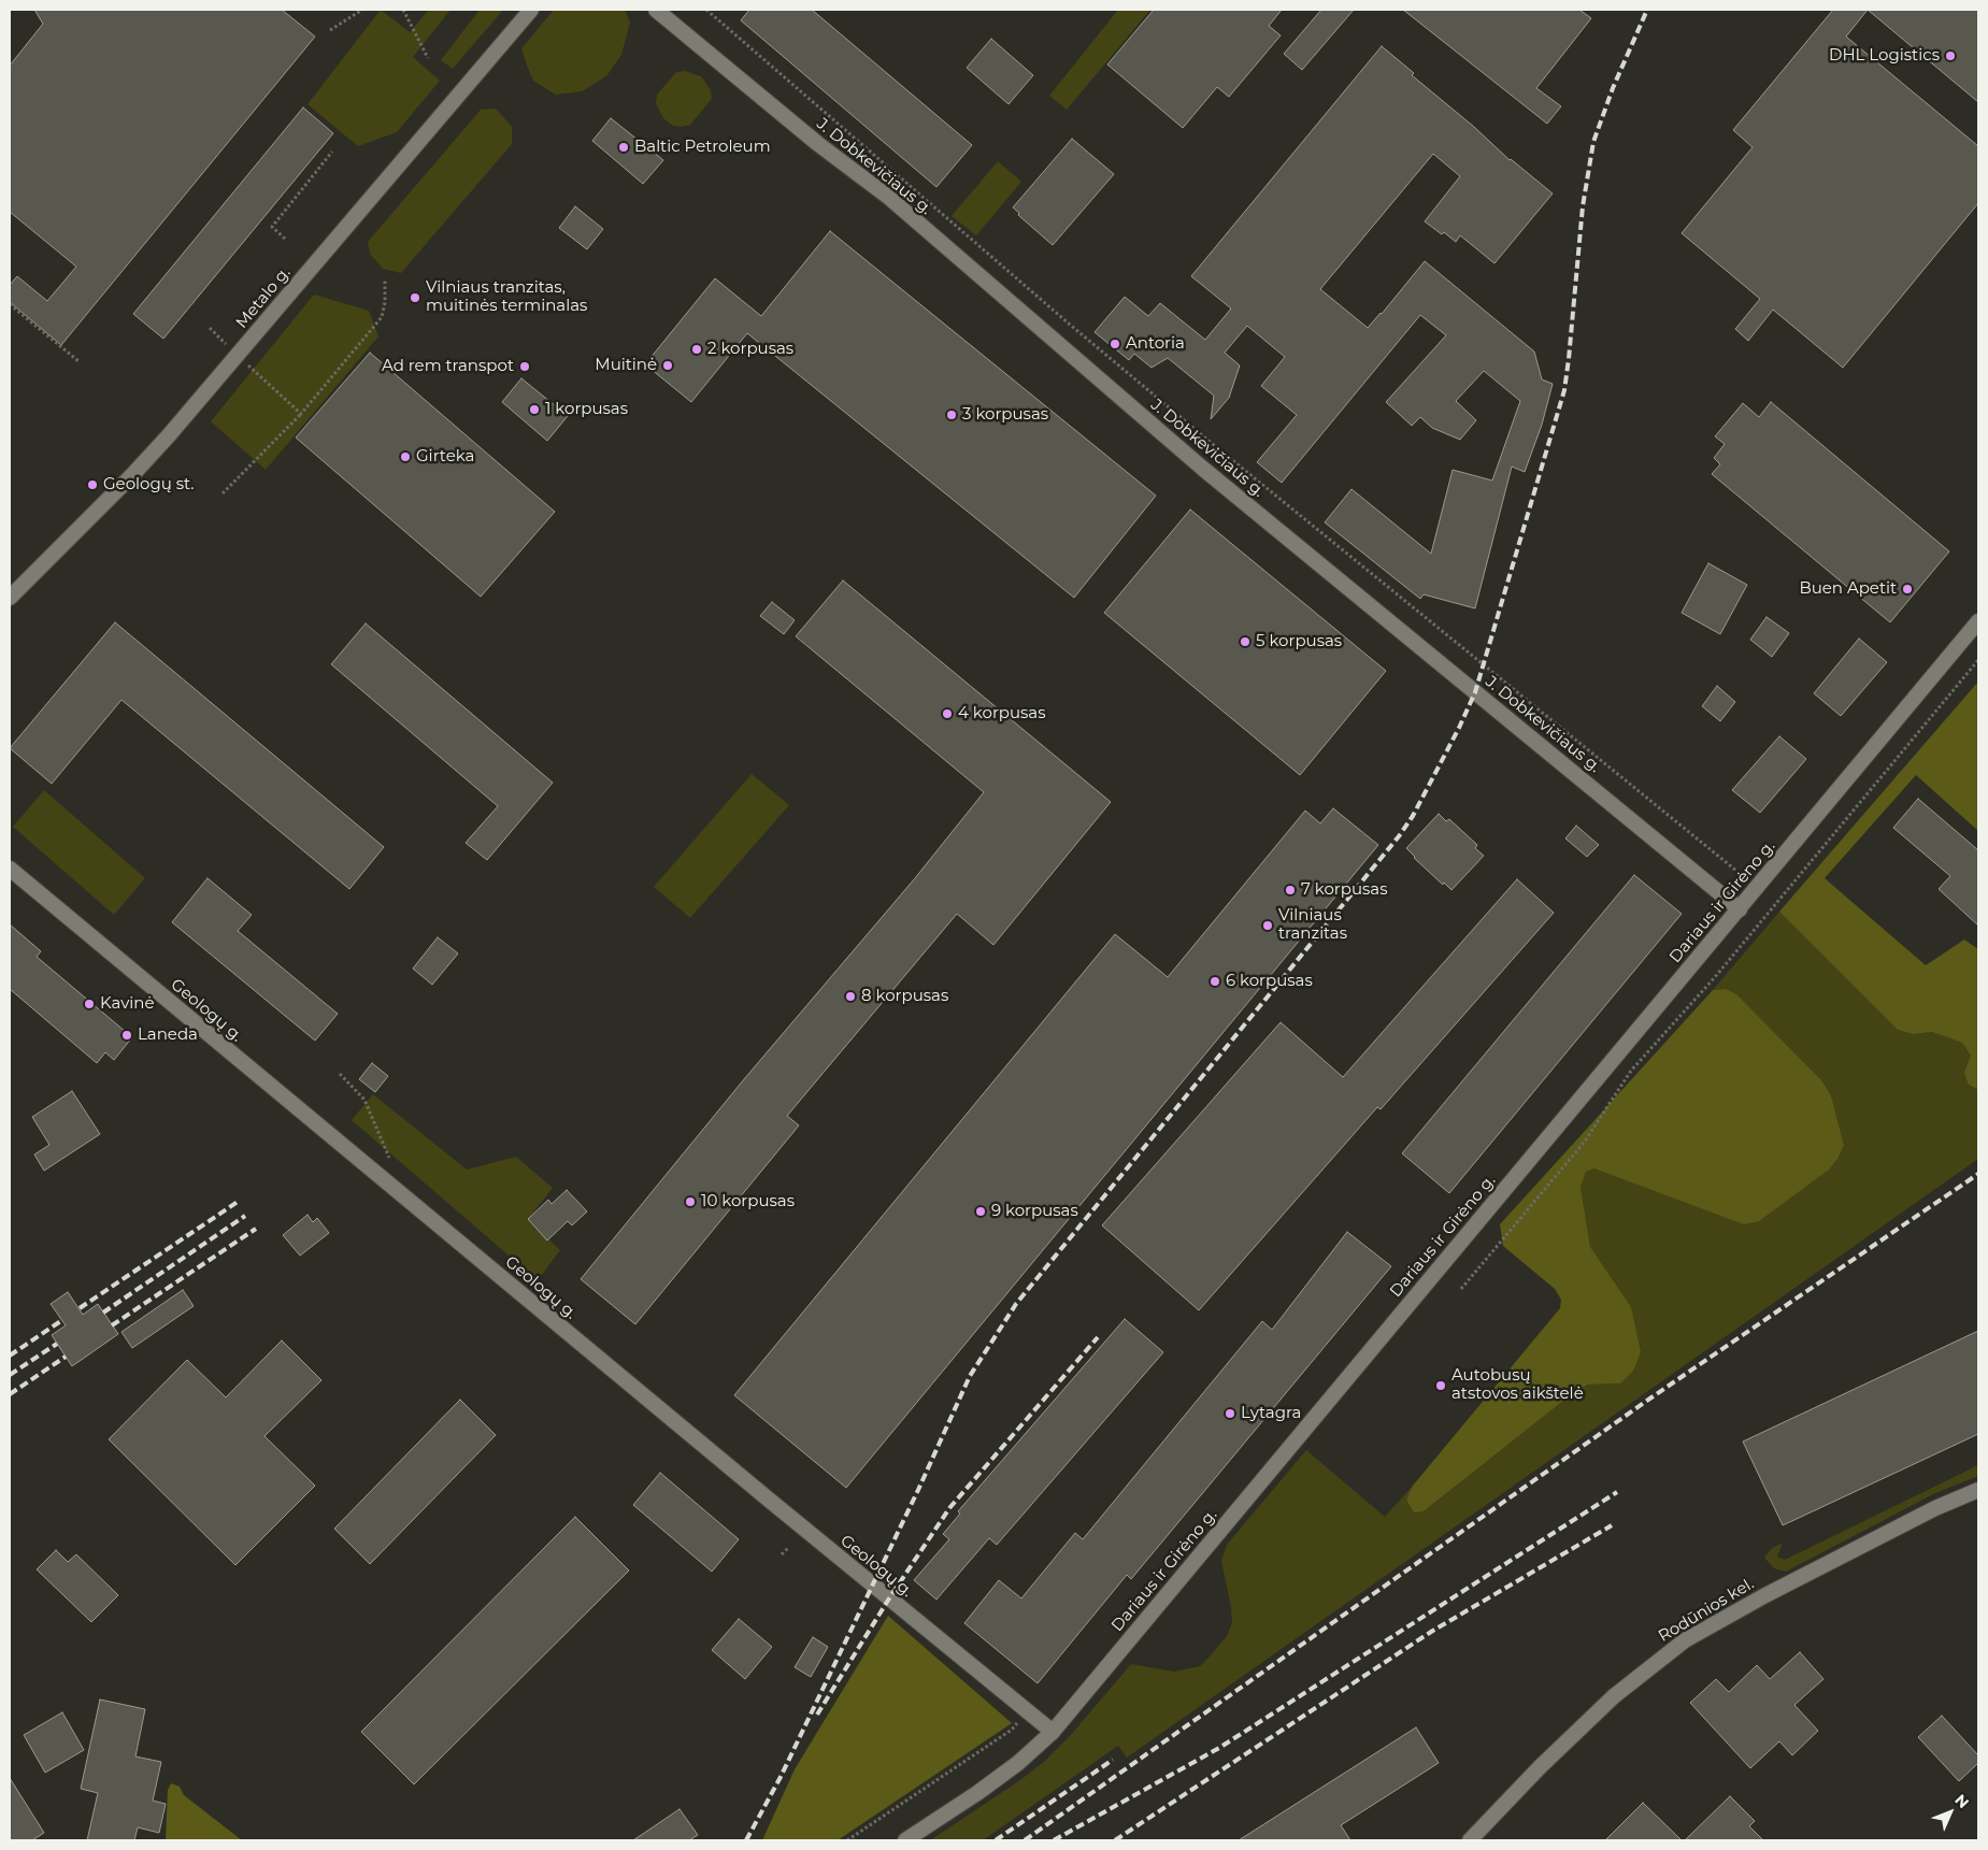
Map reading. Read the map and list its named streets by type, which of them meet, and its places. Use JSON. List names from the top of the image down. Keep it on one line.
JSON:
{"streets":{"street":["J. Dobkevičiaus g.","Metalo g.","Dariaus ir Girėno g.","Geologų g.","Rodūnios kel."]},"crossings":[["J. Dobkevičiaus g.","Dariaus ir Girėno g."],["Dariaus ir Girėno g.","Geologų g."]],"places":["DHL Logistics","Baltic Petroleum","Vilniaus tranzitas, muitinės terminalas","Antoria","2 korpusas","Muitinė","Ad rem transpot","1 korpusas","3 korpusas","Girteka","Geologų st.","Buen Apetit","5 korpusas","4 korpusas","7 korpusas","Vilniaus tranzitas","6 korpusas","8 korpusas","Kavinė","Laneda","10 korpusas","9 korpusas","Autobusų atstovos aikštelė","Lytagra"],"north":"top right"}
